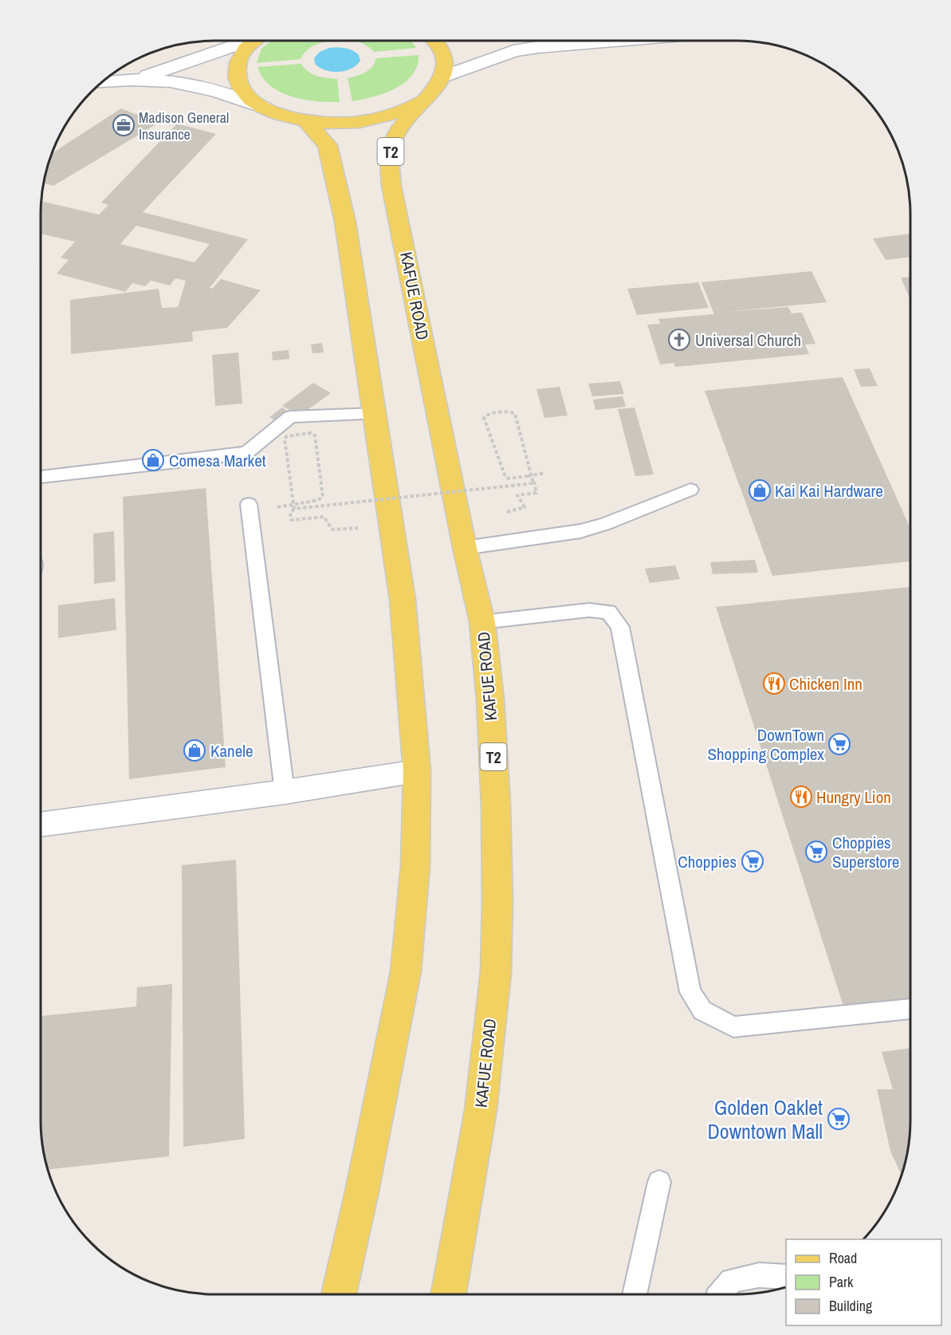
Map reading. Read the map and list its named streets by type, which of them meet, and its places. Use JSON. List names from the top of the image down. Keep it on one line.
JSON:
{"streets":{"main road":["T2","KAFUE ROAD"]},"places":{"office":["Madison General Insurance"],"church":["Universal Church"],"shop":["Comesa Market","Kai Kai Hardware","Kanele"],"restaurant":["Chicken Inn","Hungry Lion"],"supermarket":["DownTown Shopping Complex","Choppies Superstore","Choppies","Golden Oaklet Downtown Mall"]},"legend":["Road","Park","Building"]}
